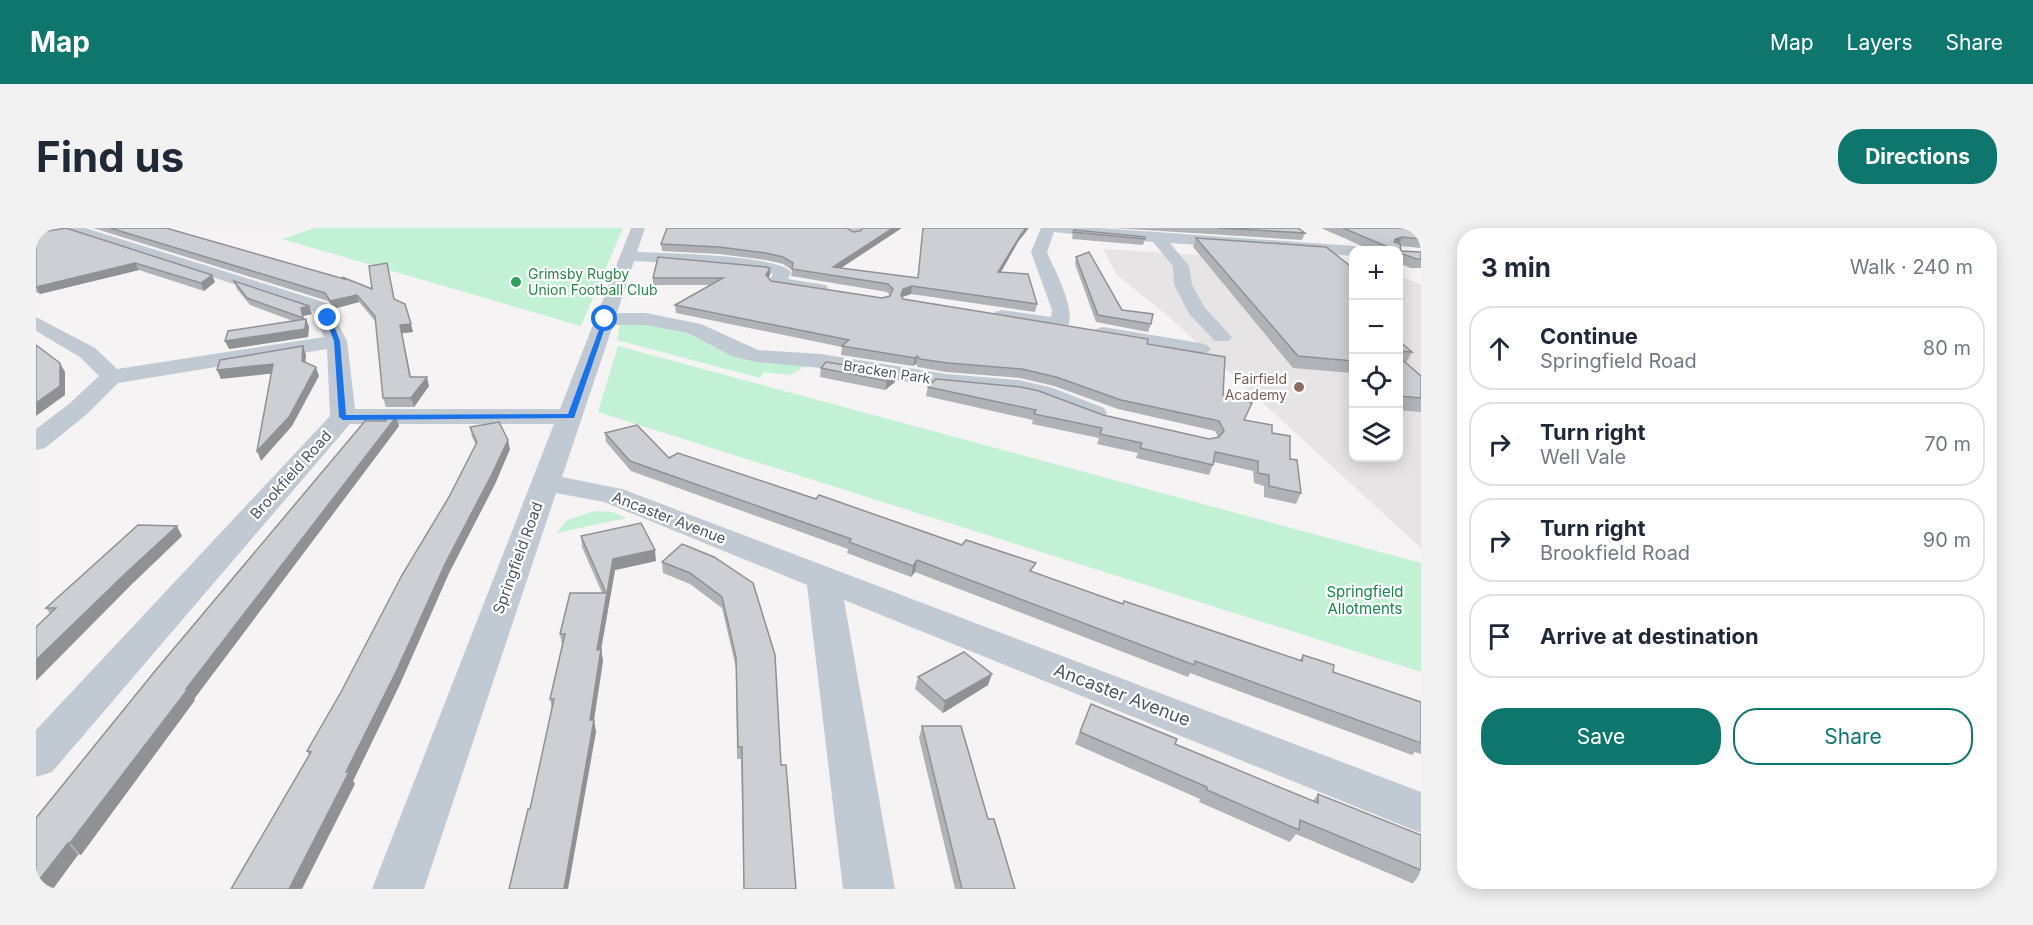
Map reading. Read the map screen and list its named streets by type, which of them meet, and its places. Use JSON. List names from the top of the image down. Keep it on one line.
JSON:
{"streets":{"street":["Bracken Park","Brookfield Road","Ancaster Avenue","Springfield Road"]},"crossings":[["Bracken Park","Springfield Road"],["Ancaster Avenue","Springfield Road"]],"parks":["Springfield Allotments"],"places":["Grimsby Rugby Union Football Club","Fairfield Academy"],"page":{"header":"Map","nav":["Map","Layers","Share"],"buttons":["Directions",["Save","Share"]],"title":"Find us","heading":["3 min","Walk · 240 m"],"map_buttons":["+","−"],"list":[["Continue","Springfield Road","80 m"],["Turn right","Well Vale","70 m"],["Turn right","Brookfield Road","90 m"],"Arrive at destination"]}}
